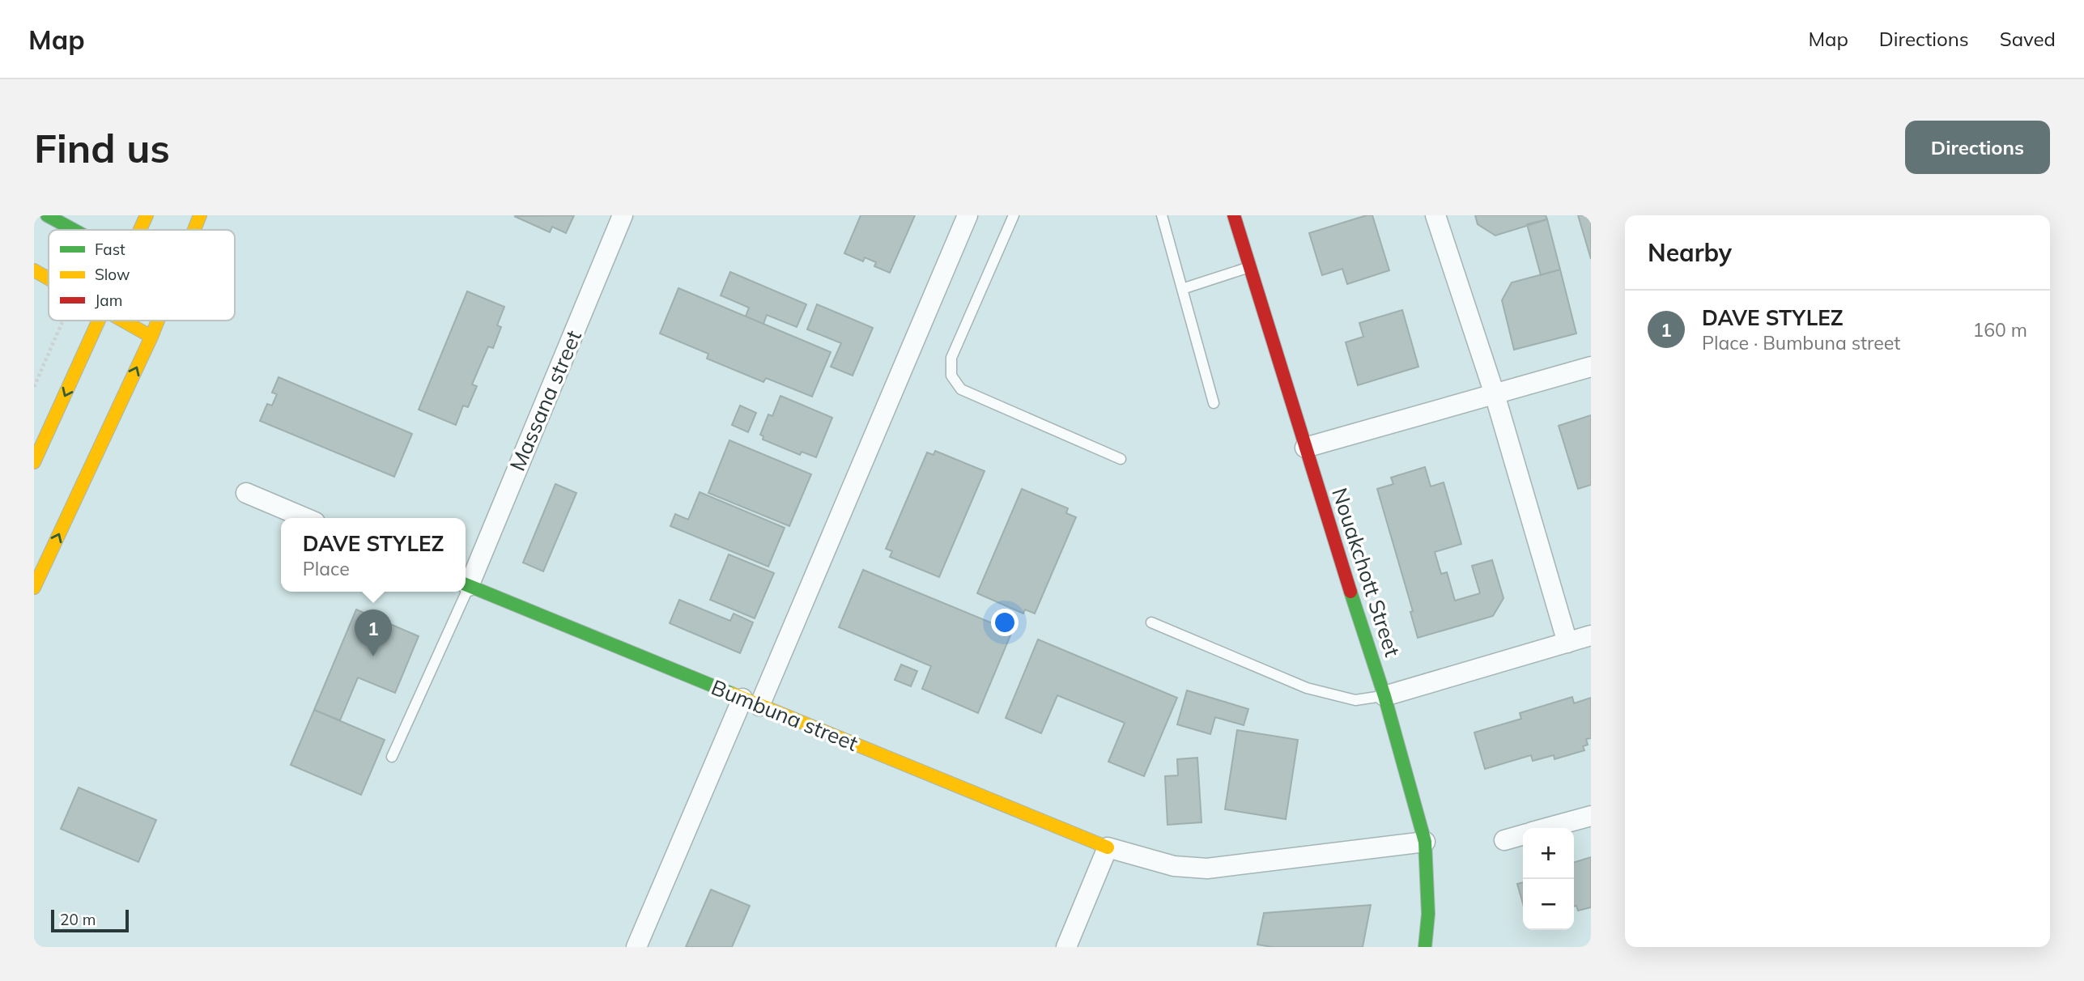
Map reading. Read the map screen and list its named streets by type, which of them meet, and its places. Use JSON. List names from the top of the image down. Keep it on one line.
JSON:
{"streets":{"street":["Massana street","Nouakchott Street","Bumbuna street"]},"legend":["Fast","Slow","Jam"],"scale_bar":"20 m","page":{"header":"Map","nav":["Map","Directions","Saved"],"buttons":"Directions","title":"Find us","heading":"Nearby","list":[{"mark":"1","name":"DAVE STYLEZ","note":"Place · Bumbuna street","value":"160 m"}],"popup":["DAVE STYLEZ","Place"],"pins":"1","map_buttons":["+","−"],"scale":"20 m"}}
